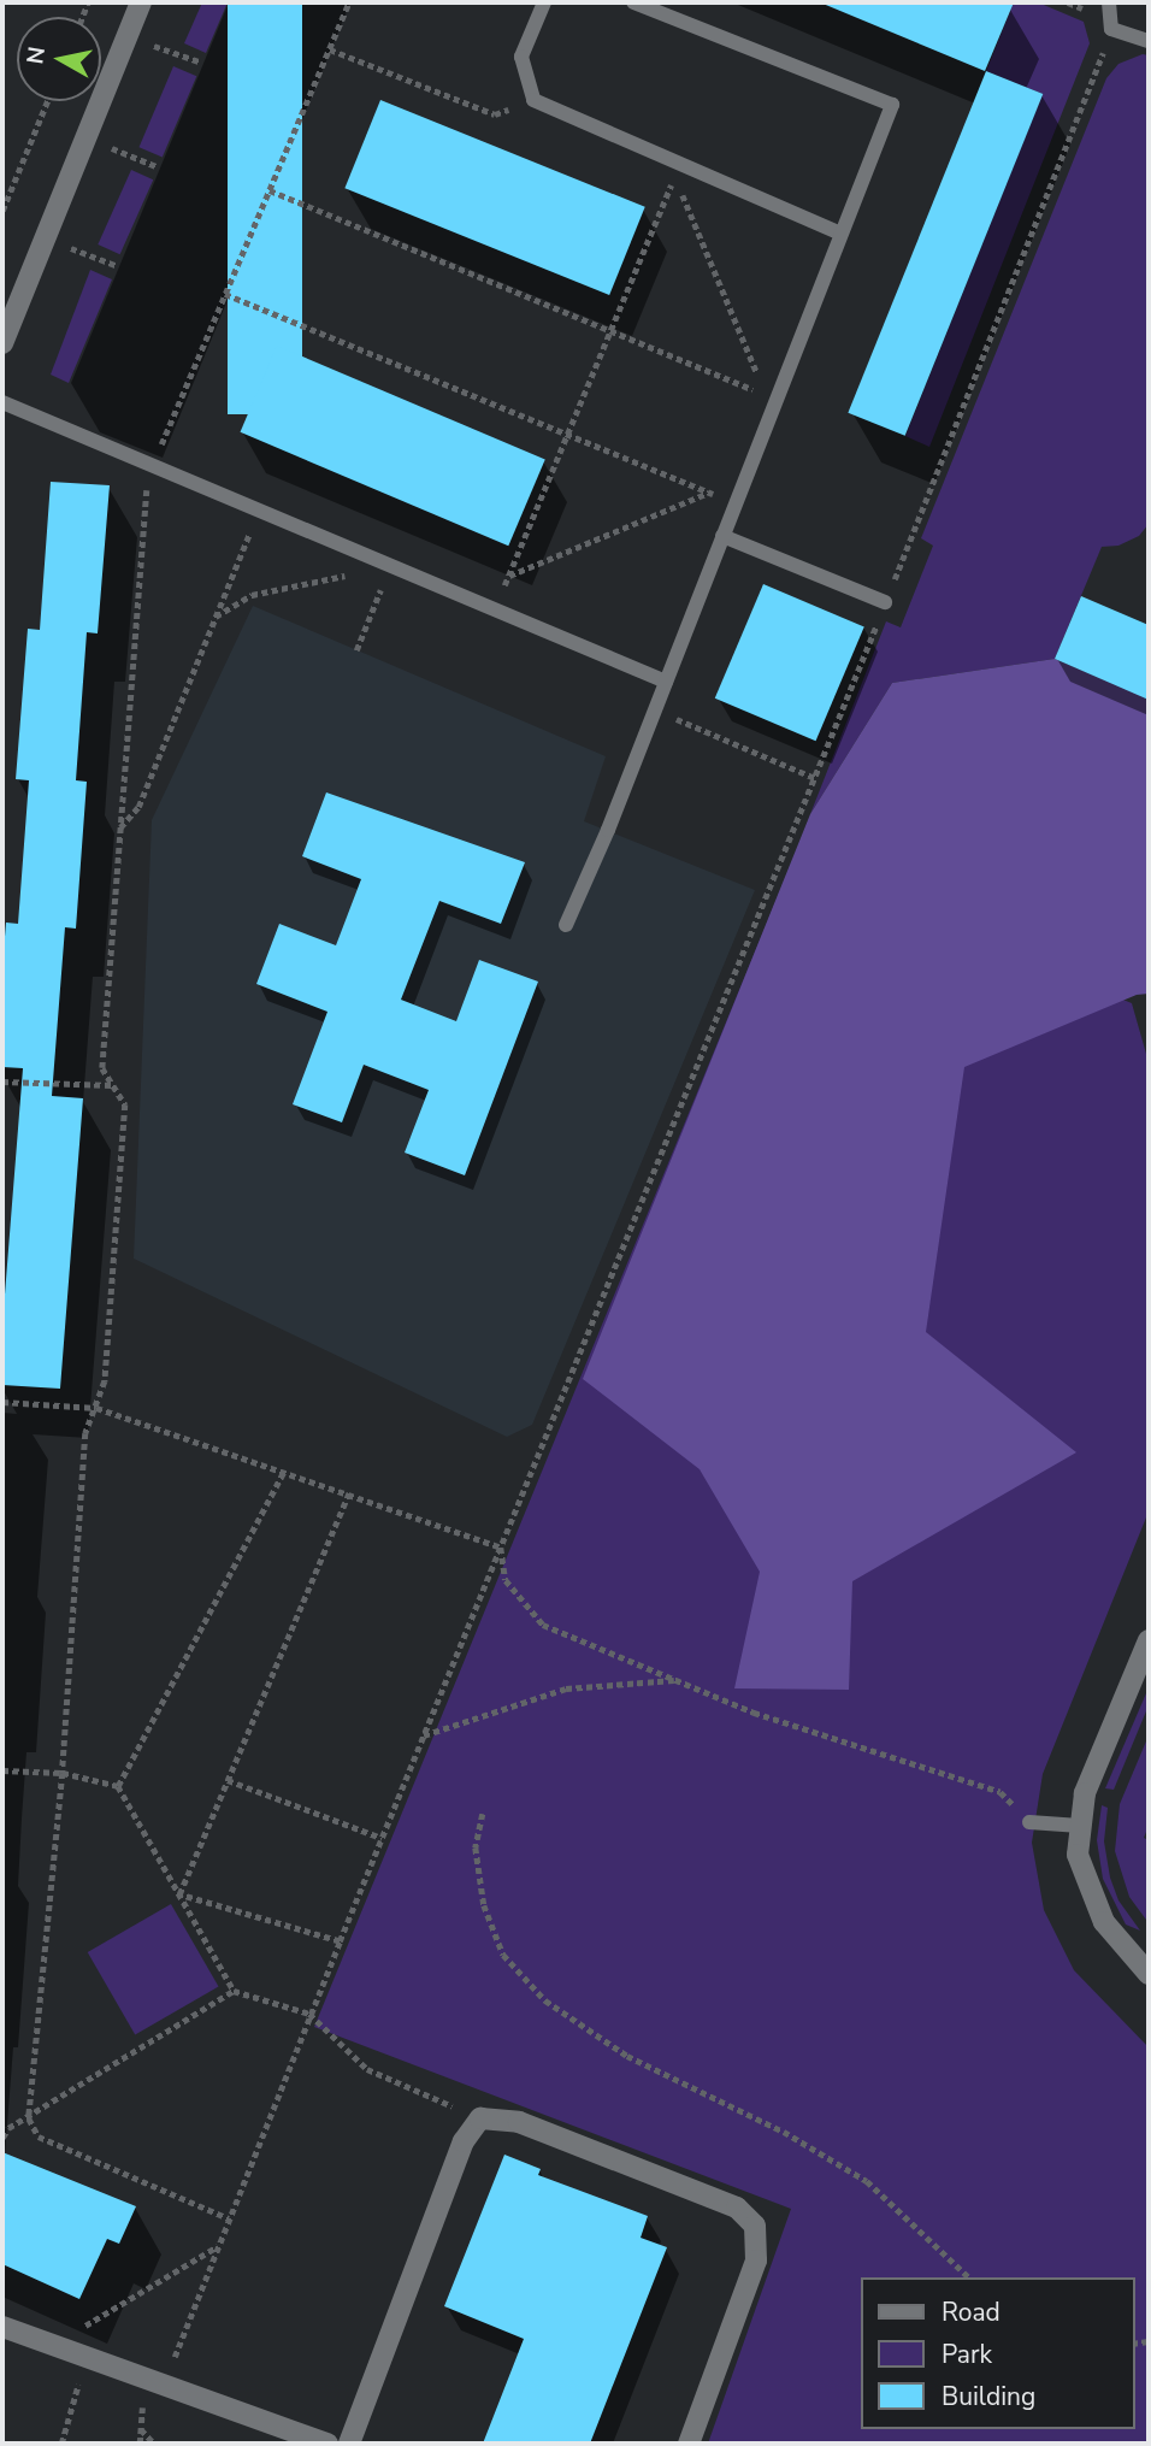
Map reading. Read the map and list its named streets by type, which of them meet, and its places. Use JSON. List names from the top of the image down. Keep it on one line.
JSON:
{"legend":["Road","Park","Building"],"north":"left"}
